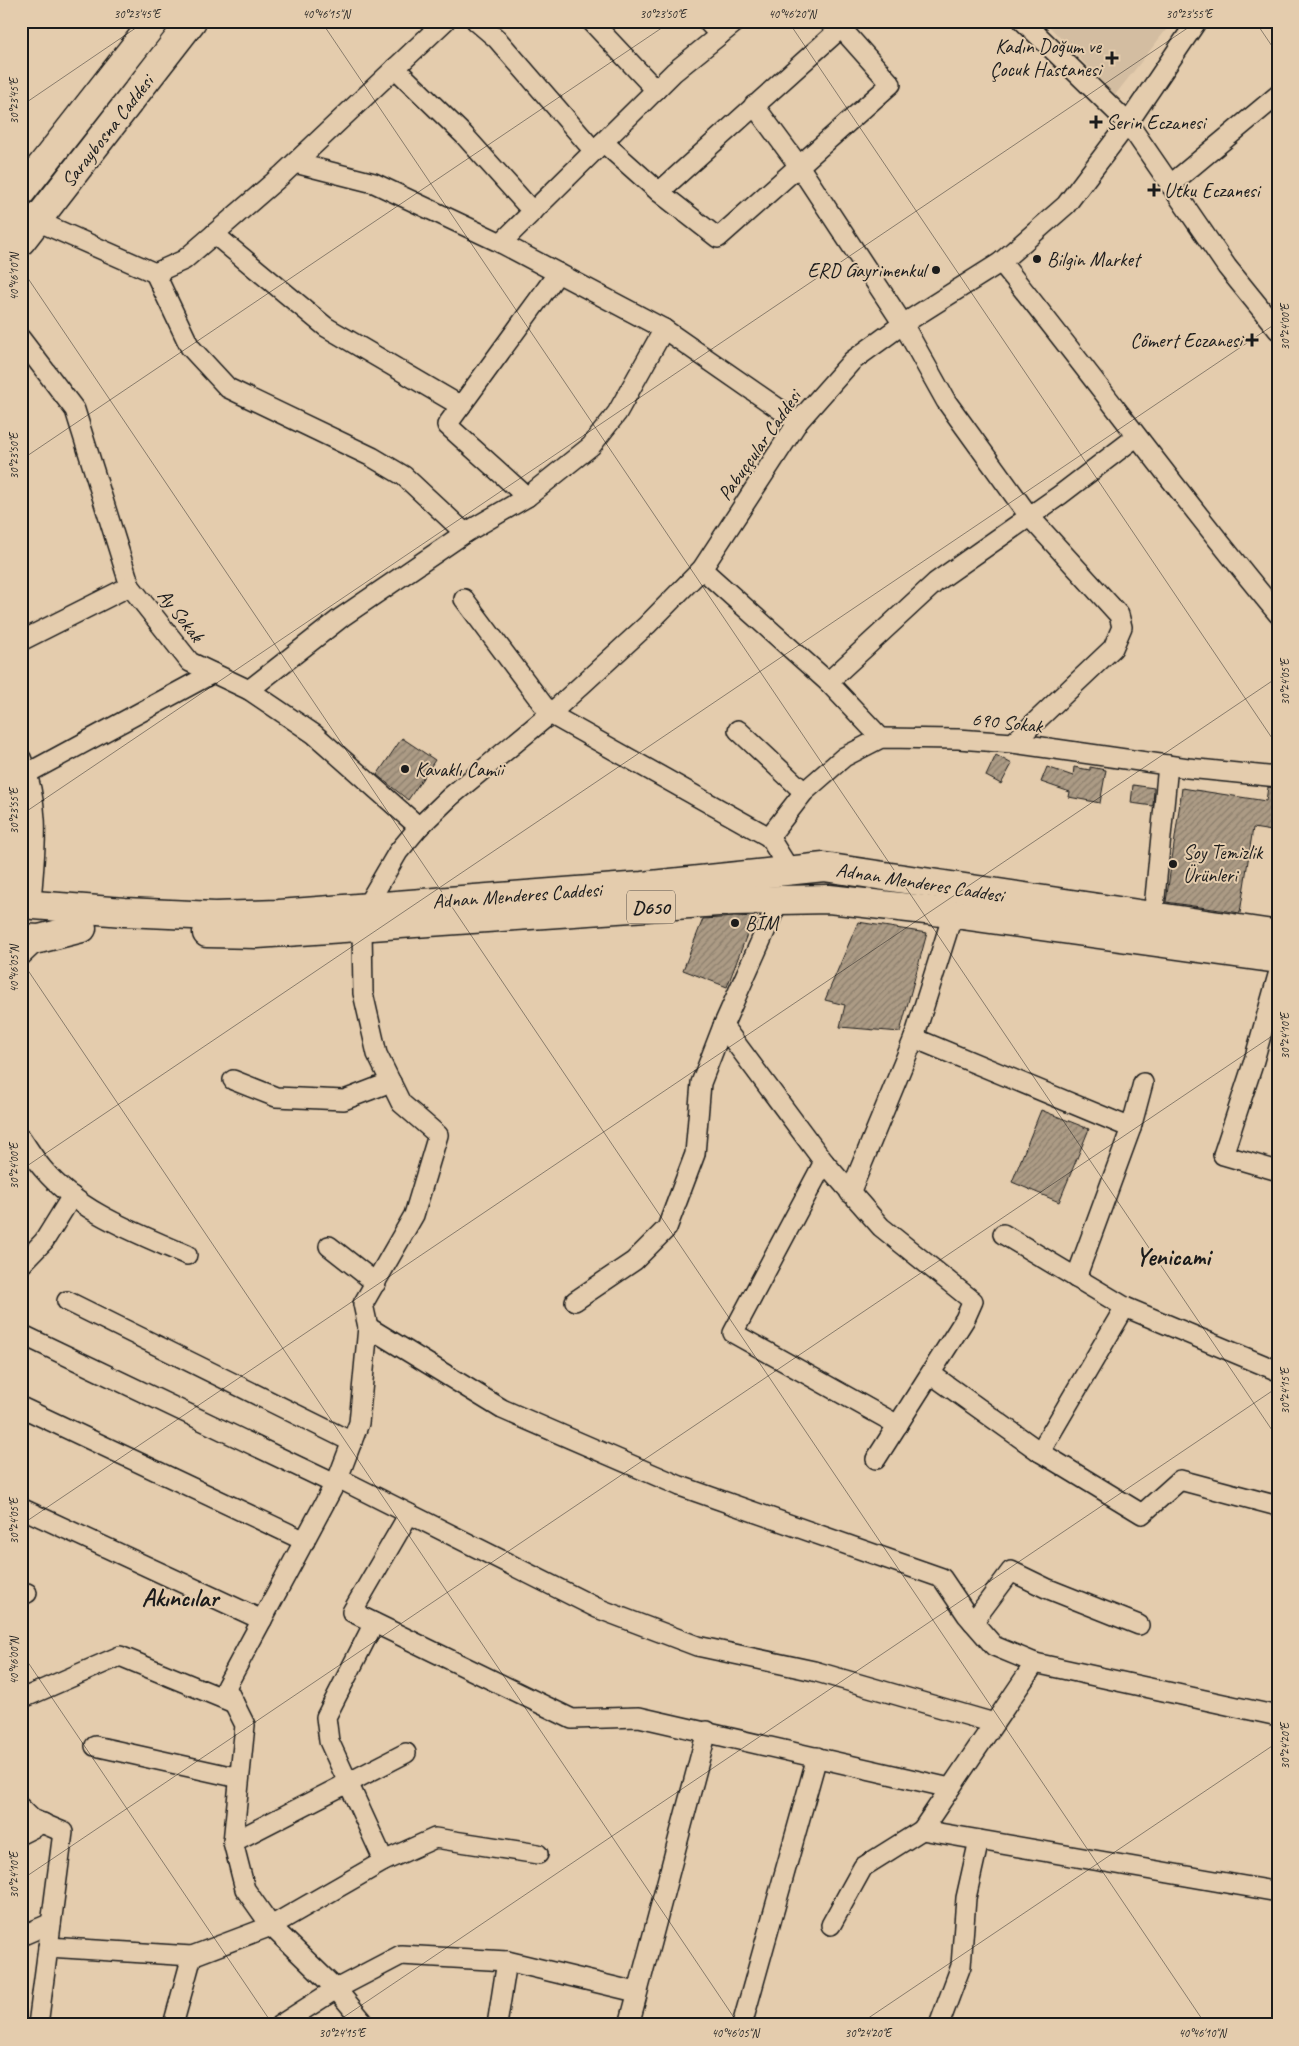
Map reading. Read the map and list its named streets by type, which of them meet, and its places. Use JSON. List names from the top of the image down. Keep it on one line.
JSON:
{"streets":{"main road":["Saraybosna Caddesi","Adnan Menderes Caddesi","D650"],"street":["Pabuççular Caddesi","Ay Sokak","690 Sokak"]},"crossings":[["Pabuççular Caddesi","Ay Sokak"],["Pabuççular Caddesi","Adnan Menderes Caddesi"]],"districts":["Yenicami","Akıncılar"],"places":{"health":["Kadın Doğum ve Çocuk Hastanesi","Serin Eczanesi","Utku Eczanesi","Cömert Eczanesi"],"other":["Bilgin Market","ERD Gayrimenkul","Kavaklı Camii","Soy Temizlik Ürünleri","BİM"]},"coordinates":["30°23'45\"E","40°46'15\"N","30°23'50\"E","40°46'20\"N","30°23'55\"E","40°46'10\"N","30°24'00\"E","30°24'05\"E","40°46'05\"N","30°24'10\"E","30°24'15\"E","40°46'00\"N","30°24'20\"E"]}
